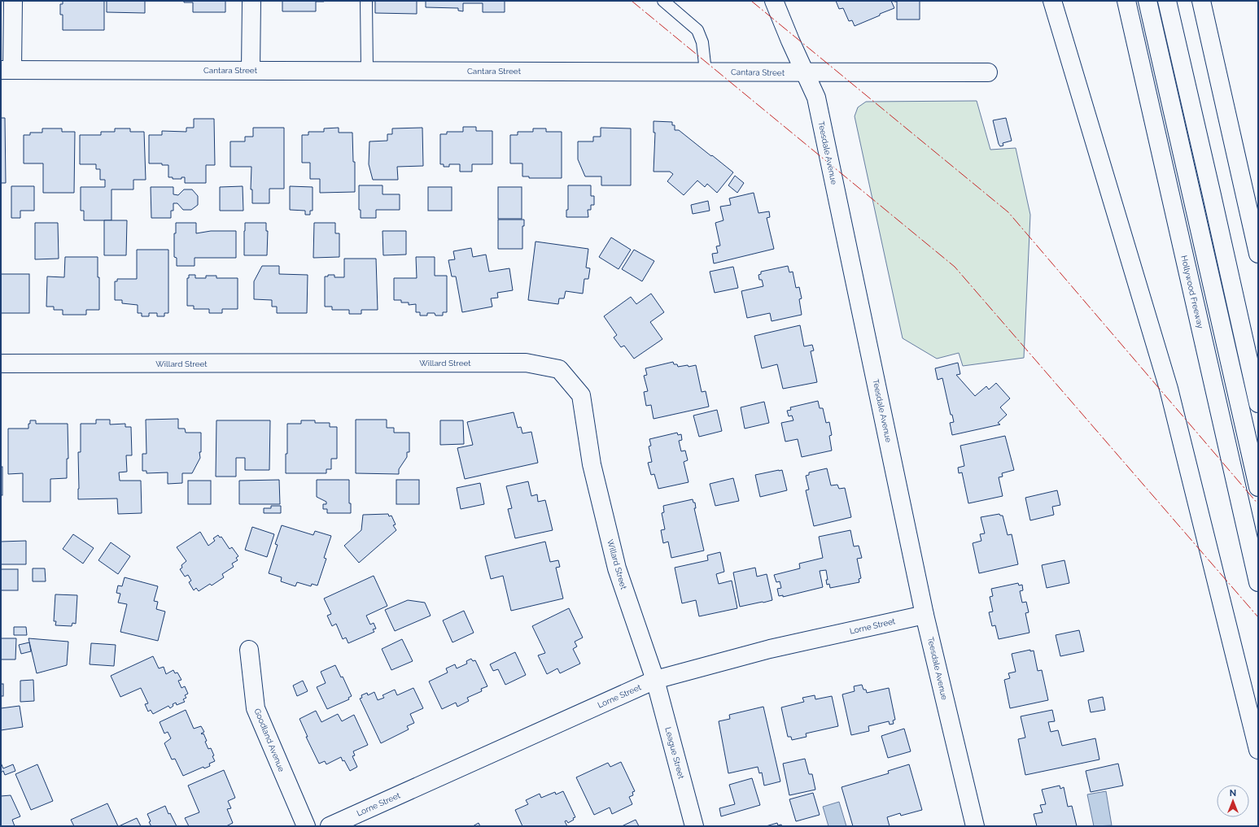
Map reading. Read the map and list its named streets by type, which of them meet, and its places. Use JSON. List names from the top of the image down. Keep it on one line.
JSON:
{"streets":{"main road":["Cantara Street","Teesdale Avenue","Hollywood Freeway","Willard Street","Lorne Street","Goodland Avenue","League Street"]},"crossings":[["Cantara Street","Teesdale Avenue"],["Teesdale Avenue","Lorne Street"],["Willard Street","Lorne Street"],["Willard Street","League Street"],["Lorne Street","League Street"]],"north":"top"}
